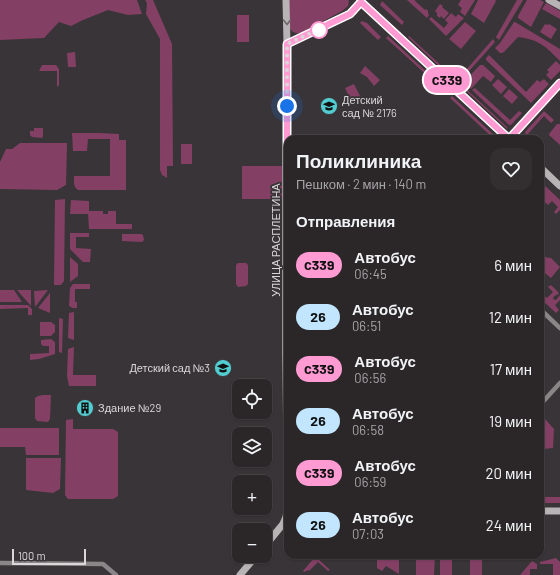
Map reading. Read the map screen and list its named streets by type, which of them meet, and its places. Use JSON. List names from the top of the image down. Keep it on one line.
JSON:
{"streets":{"street":["УЛИЦА РАСПЛЕТИНА"]},"places":{"school or university":["Детский сад № 2176","Детский сад №3"],"building":["Здание №29"]},"lines":["bus line с339"],"scale_bar":"100 m","page":{"on_map":"с339","heading":[["Поликлиника","Пешком · 2 мин · 140 m"],"Отправления"],"list":[{"mark":"с339","name":"Автобус","note":"06:45","value":"6 мин"},{"mark":"26","name":"Автобус","note":"06:51","value":"12 мин"},{"mark":"с339","name":"Автобус","note":"06:56","value":"17 мин"},{"mark":"26","name":"Автобус","note":"06:58","value":"19 мин"},{"mark":"с339","name":"Автобус","note":"06:59","value":"20 мин"},{"mark":"26","name":"Автобус","note":"07:03","value":"24 мин"}],"map_buttons":["+","−"],"scale":"100 m"}}
